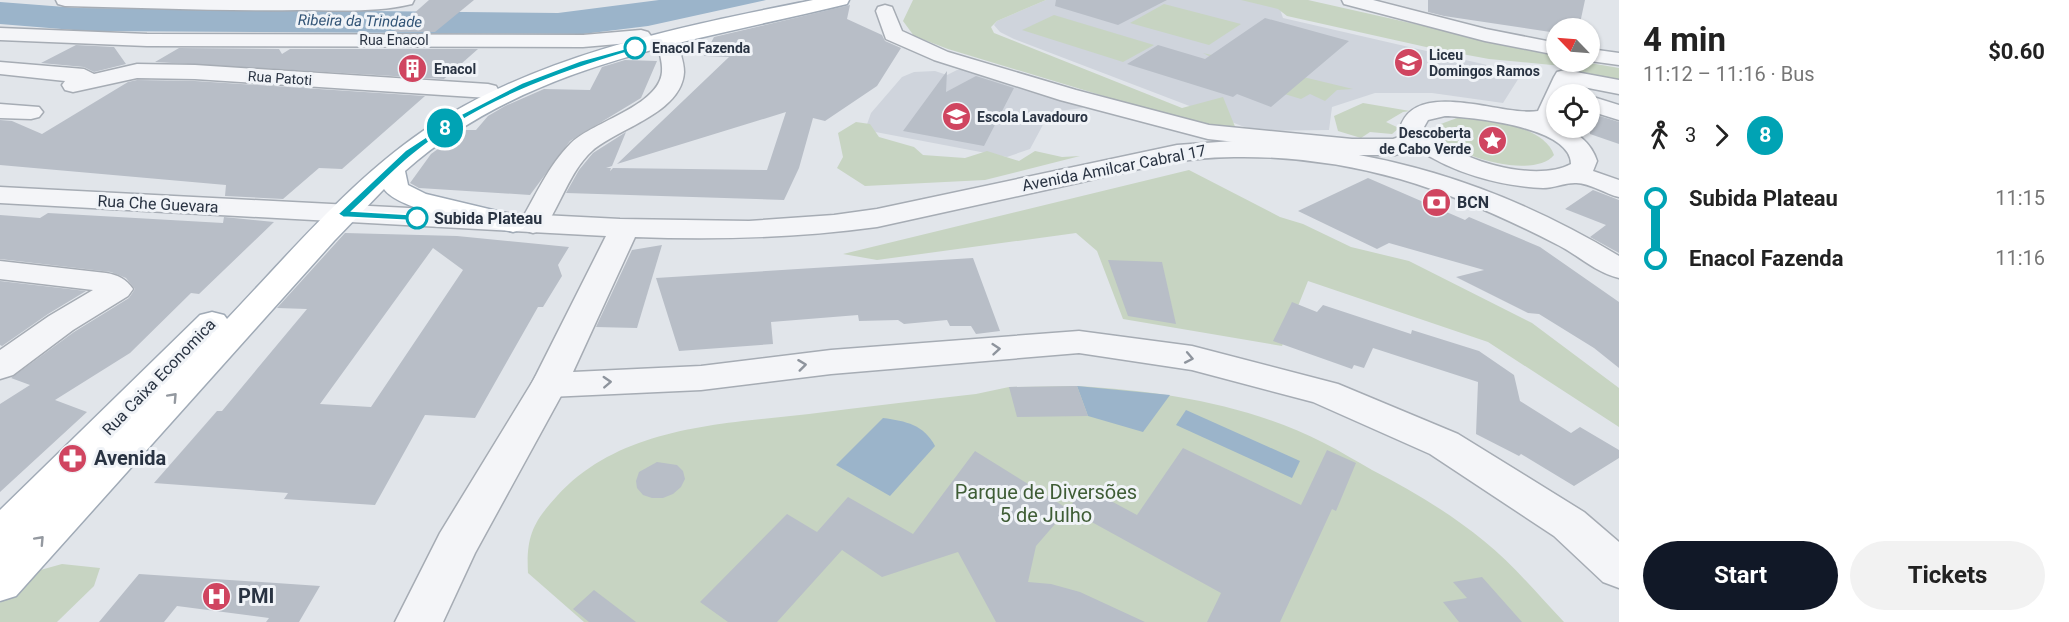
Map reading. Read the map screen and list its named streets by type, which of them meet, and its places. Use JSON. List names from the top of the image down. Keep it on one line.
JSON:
{"streets":{"main road":["Rua Caixa Economica"],"street":["Rua Enacol","Rua Patoti","Avenida Amilcar Cabral 17","Rua Che Guevara"]},"crossings":[["Avenida Amilcar Cabral 17","Rua Che Guevara"],["Rua Che Guevara","Rua Caixa Economica"]],"water":["Ribeira da Trindade"],"parks":["Parque de Diversões 5 de Julho"],"places":{"other":["Enacol Fazenda","Subida Plateau"],"school or university":["Liceu Domingos Ramos","Escola Lavadouro"],"building":["Enacol"],"place":["Descoberta de Cabo Verde"],"bank":["BCN"],"pharmacy":["Avenida"],"hospital":["PMI"]},"lines":["bus line 8"],"north":"top left","page":{"on_map":"8","heading":["4 min","11:12 – 11:16 · Bus","$0.60"],"legs":["3","8"],"list":[{"name":"Subida Plateau","value":"11:15"},{"name":"Enacol Fazenda","value":"11:16"}],"buttons":["Start","Tickets"]}}
